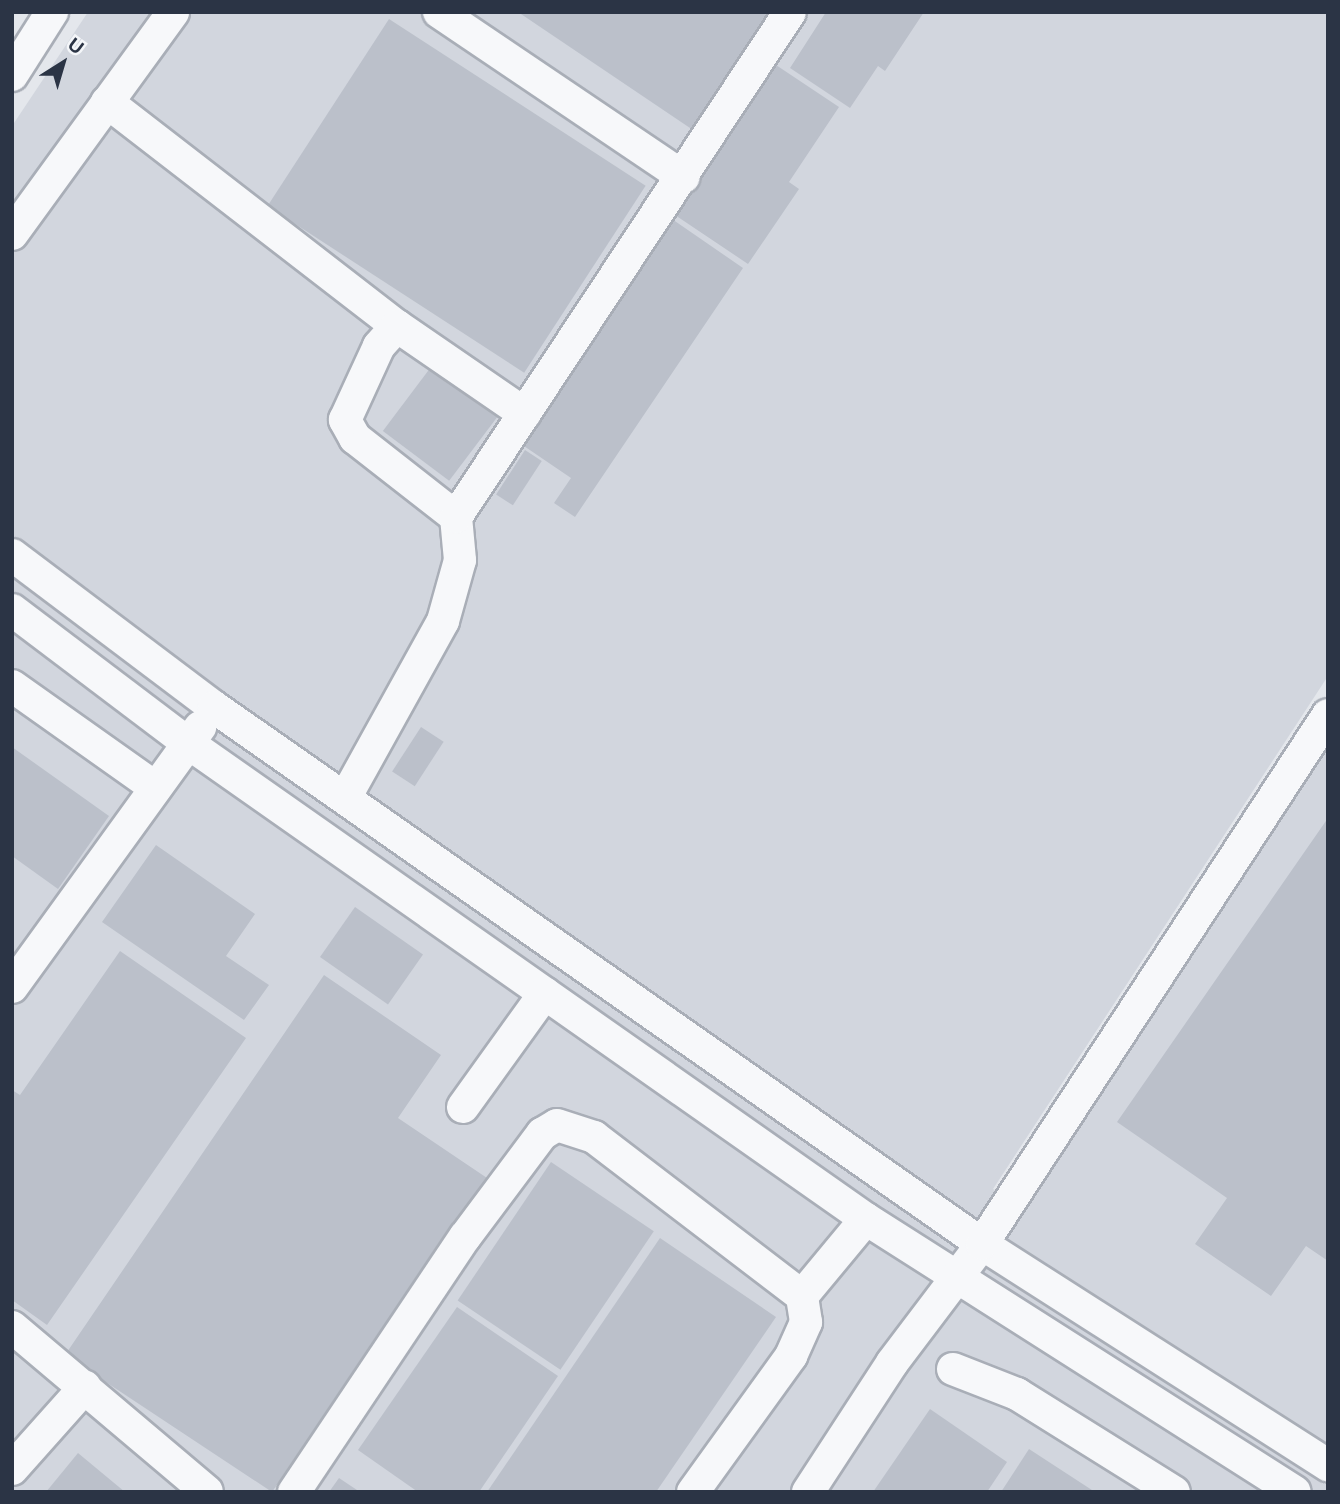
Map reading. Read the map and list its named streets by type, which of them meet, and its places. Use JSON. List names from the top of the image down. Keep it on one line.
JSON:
{"north":"top right"}
